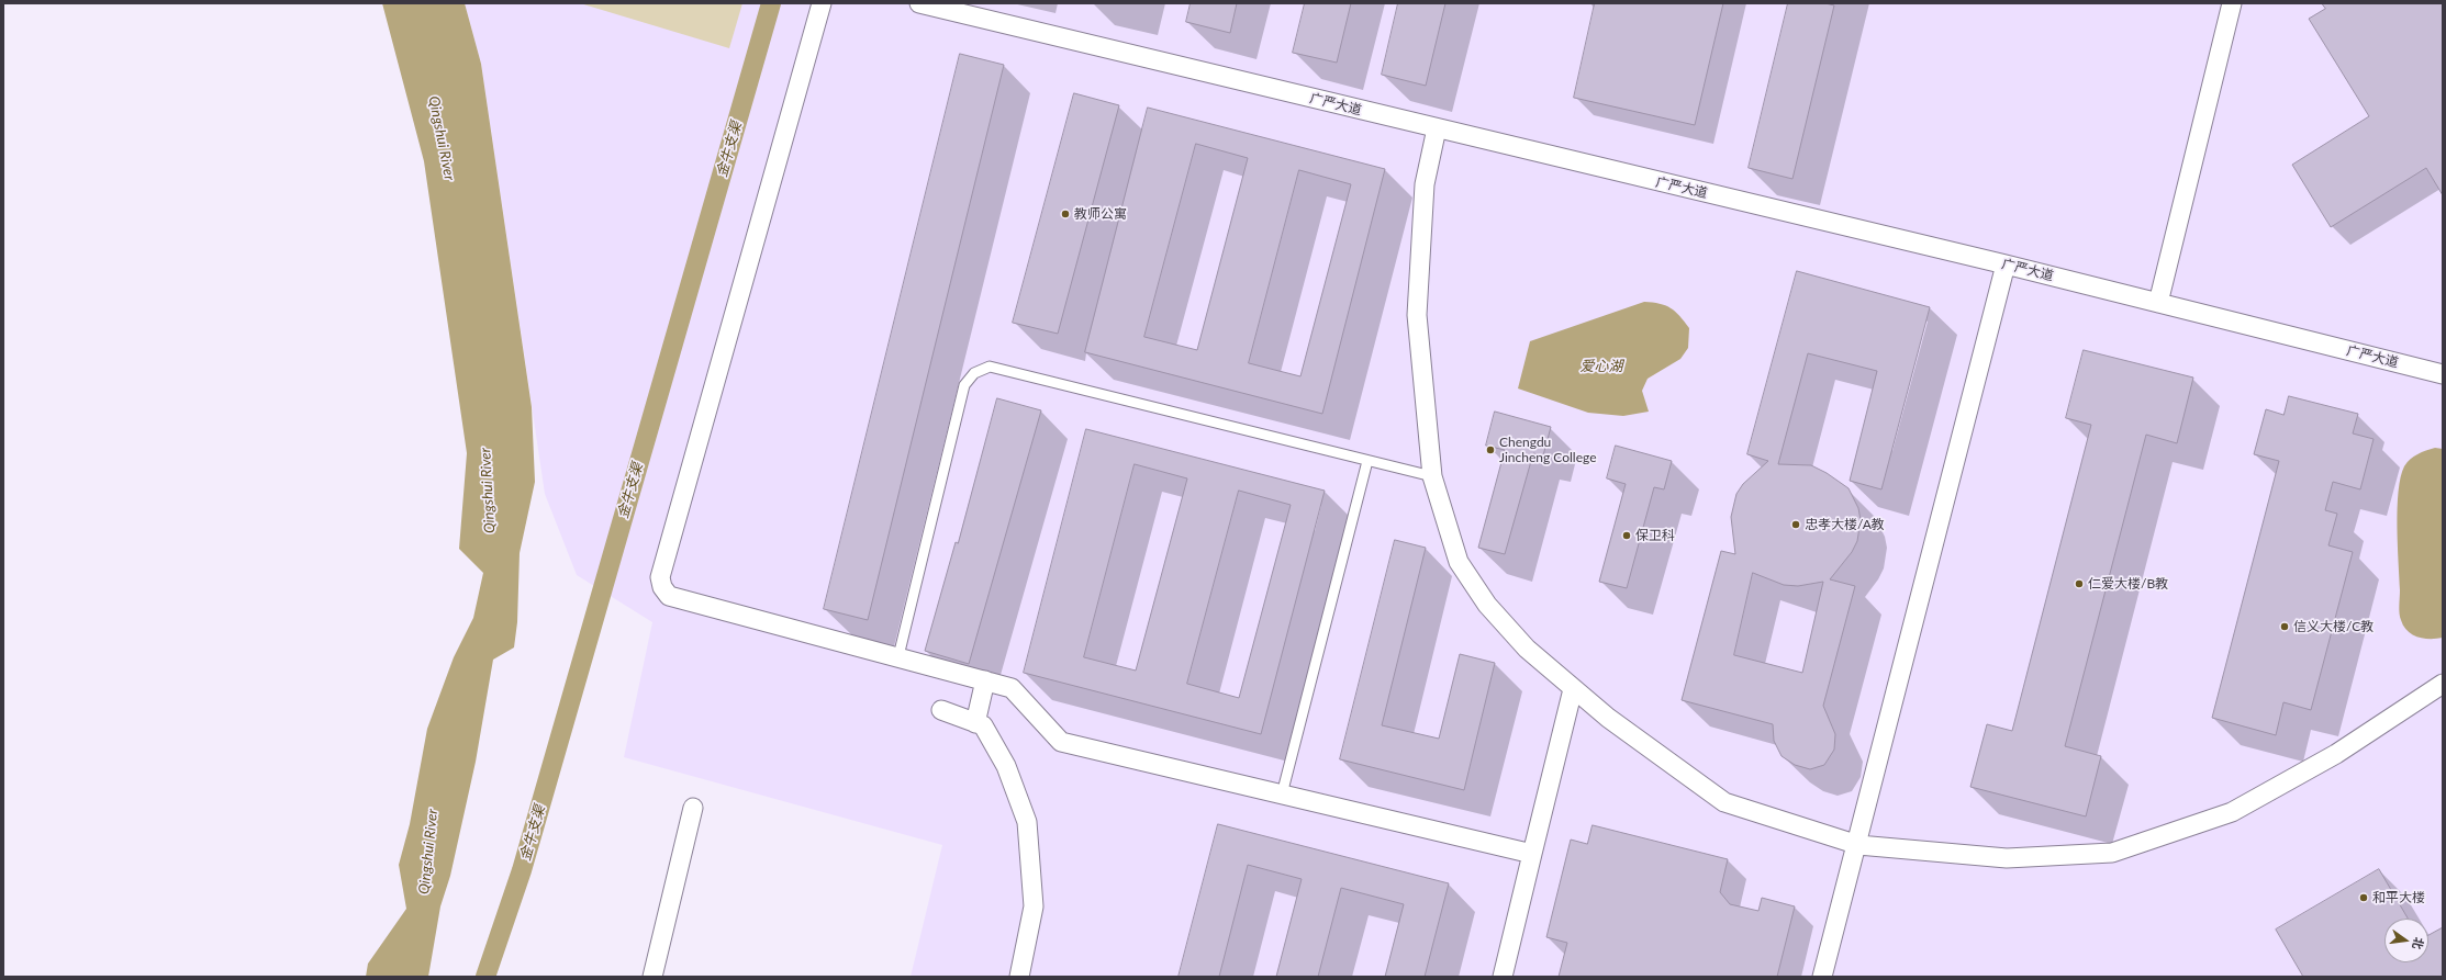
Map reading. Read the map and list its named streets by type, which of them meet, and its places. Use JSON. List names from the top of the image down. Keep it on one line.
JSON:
{"streets":{"street":["广严大道"]},"water":["Qingshui River","金牛支渠","爱心湖"],"places":["教师公寓","Chengdu Jincheng College","忠孝大楼/A教","保卫科","仁爱大楼/B教","信义大楼/C教","和平大楼"],"north":"right"}
